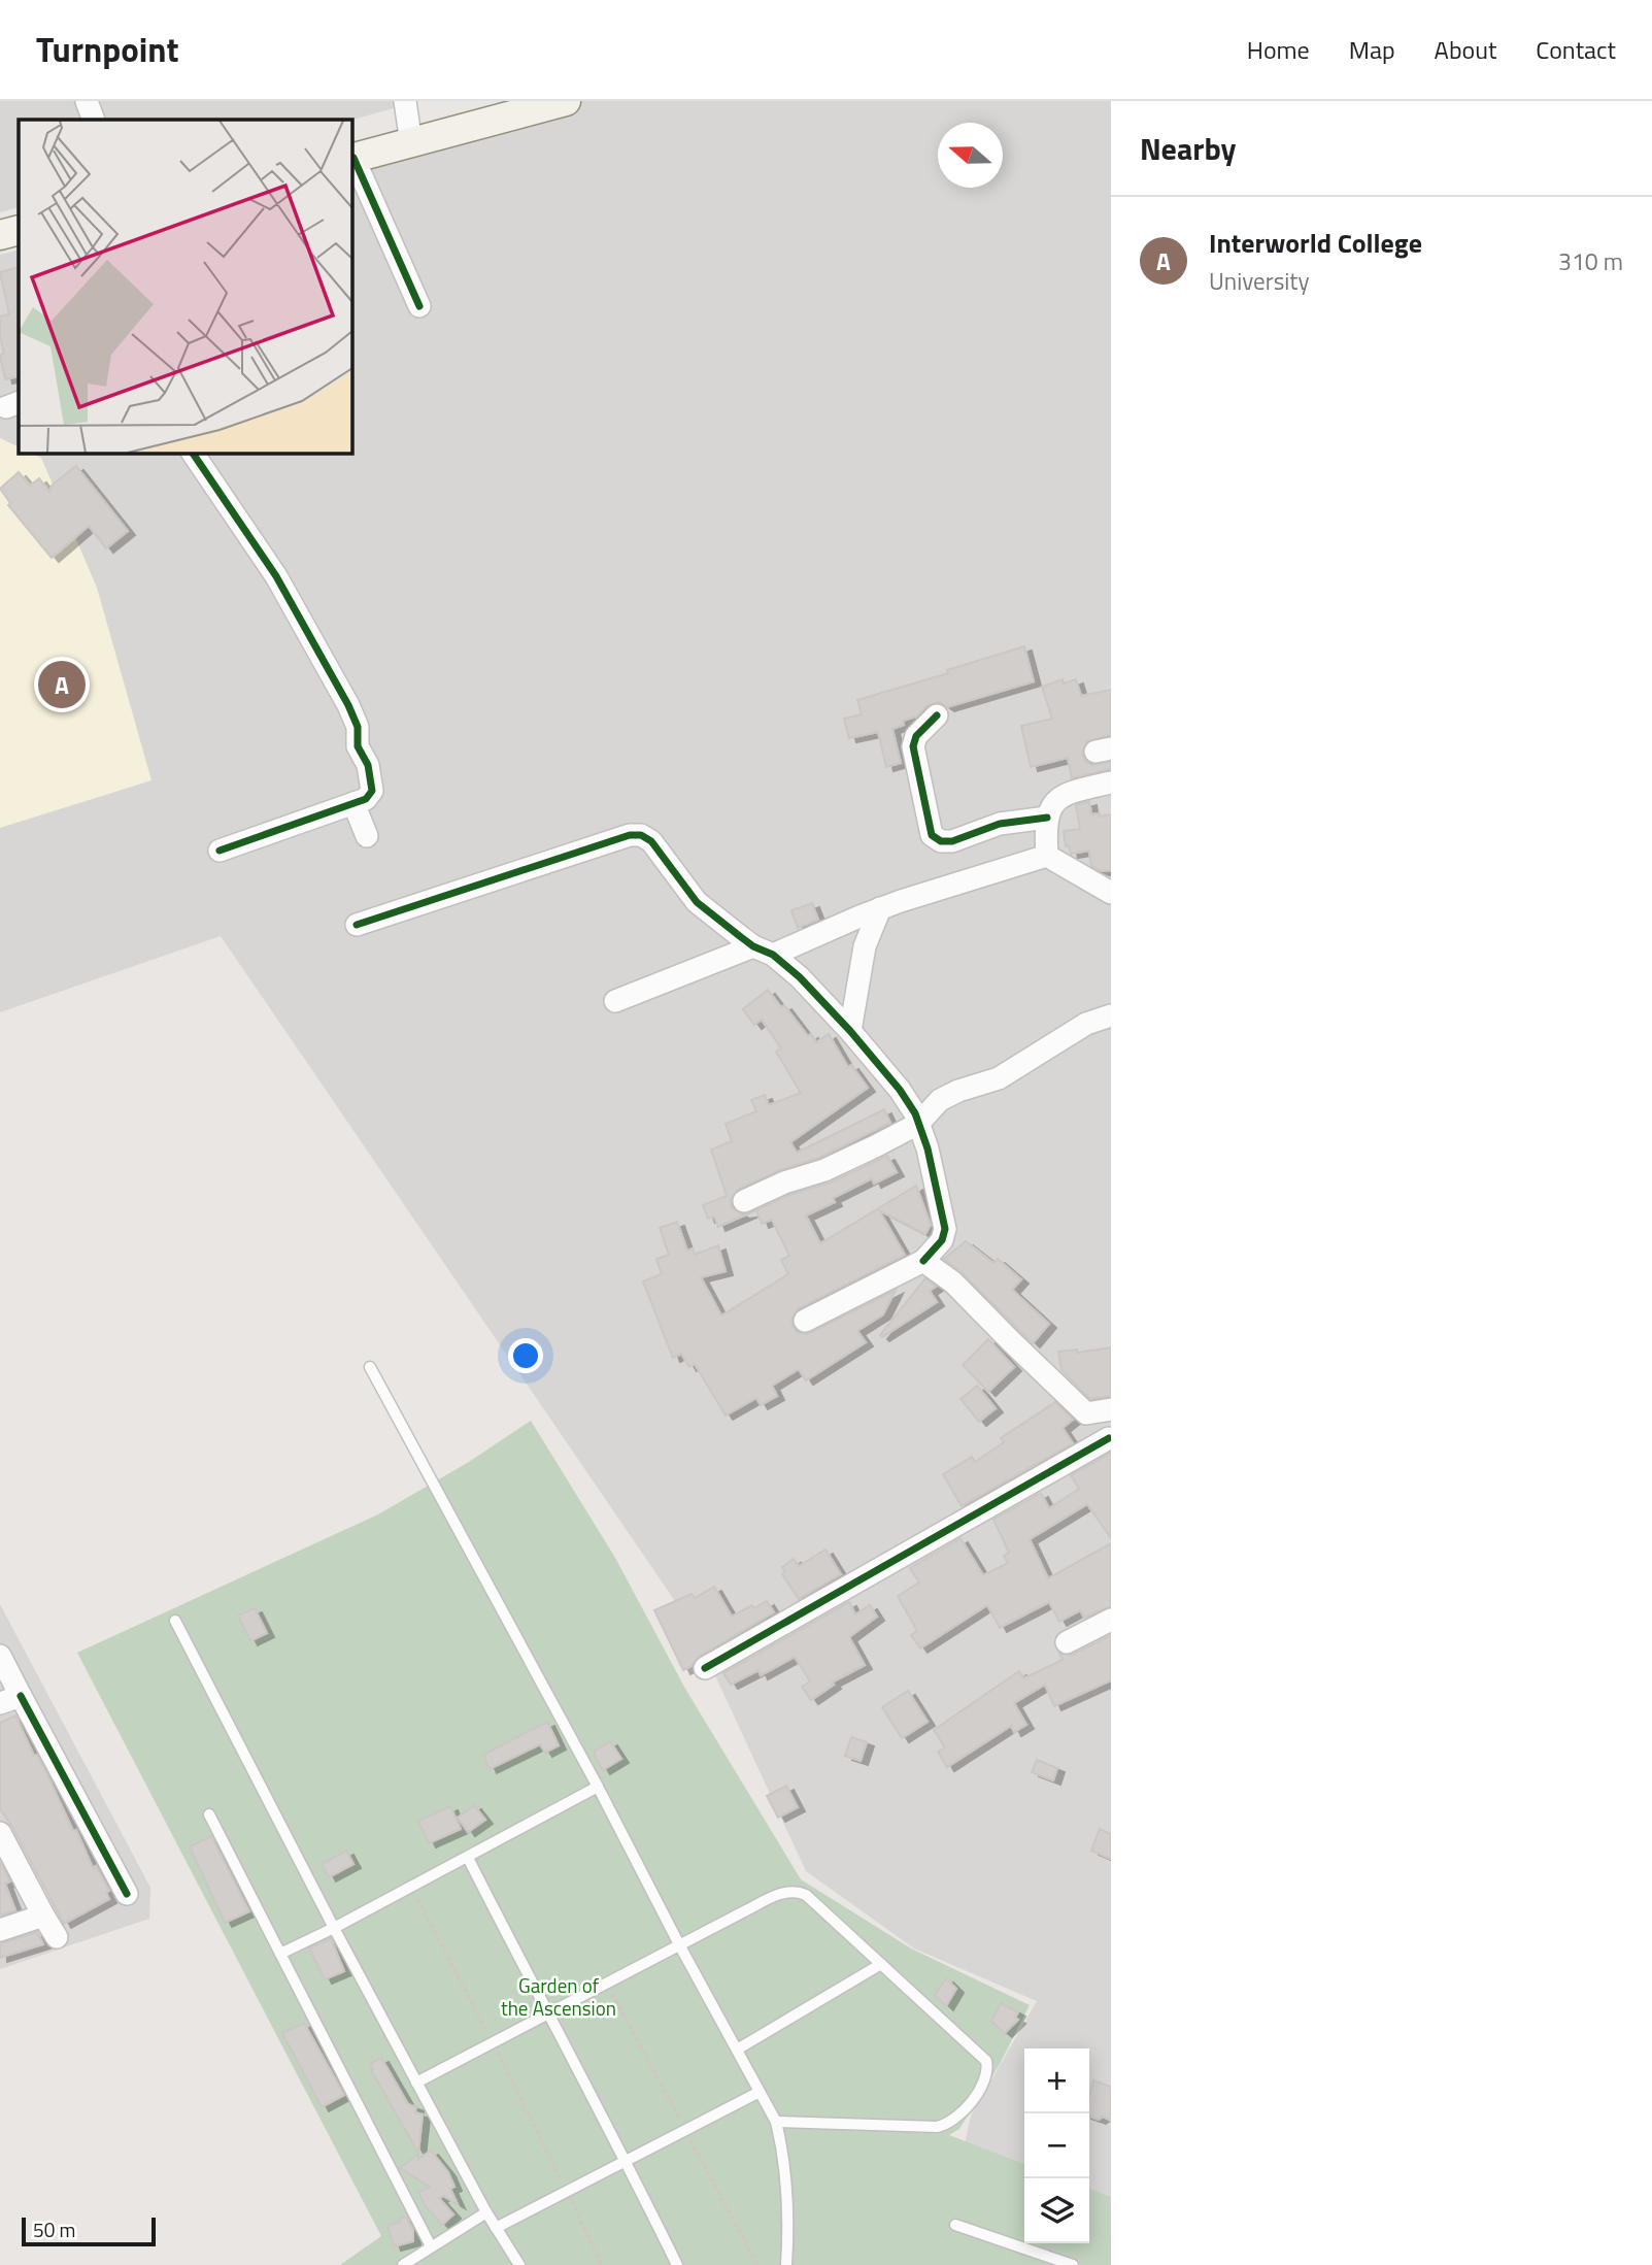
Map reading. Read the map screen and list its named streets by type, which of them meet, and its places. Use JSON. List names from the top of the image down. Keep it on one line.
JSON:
{"parks":["Garden of the Ascension"],"scale_bar":"50 m","north":"left","page":{"header":"Turnpoint","nav":["Home","Map","About","Contact"],"heading":"Nearby","list":[{"mark":"A","name":"Interworld College","note":"University","value":"310 m"}],"pins":"A","map_buttons":["+","−"],"scale":"50 m"}}
